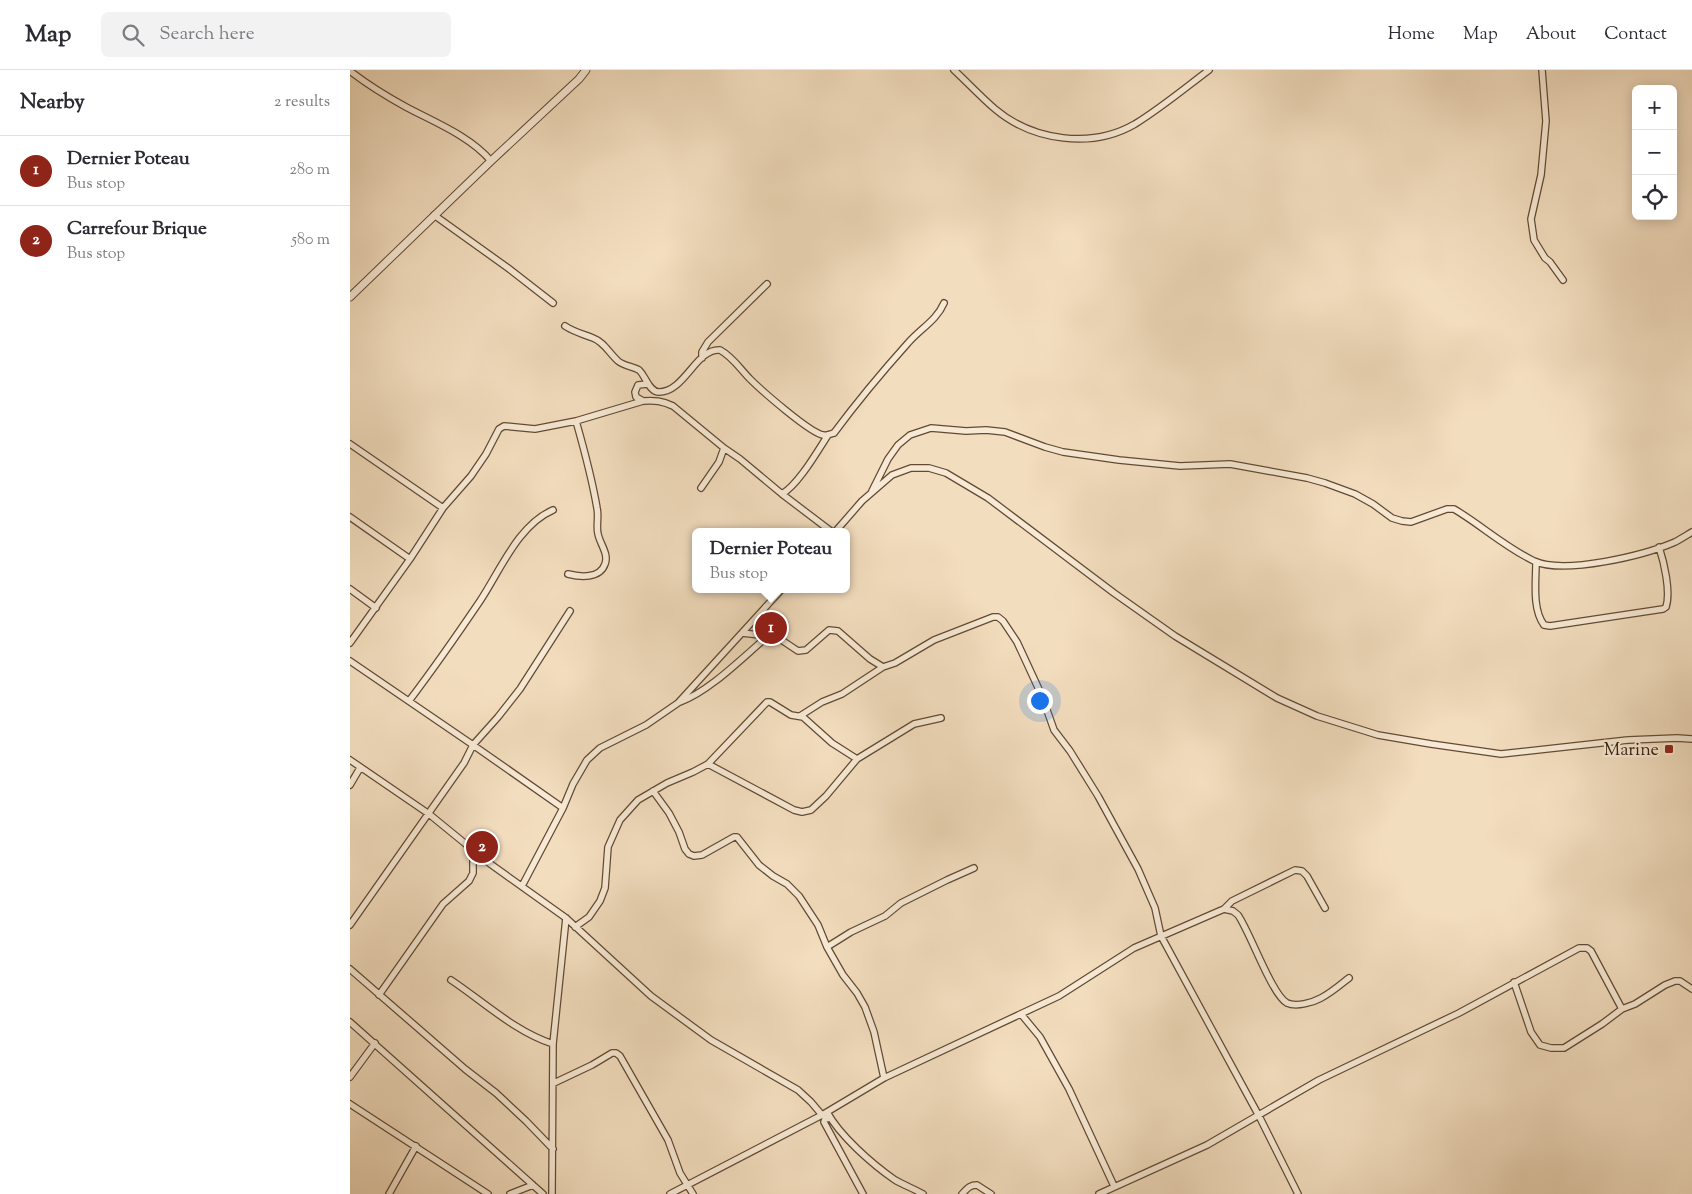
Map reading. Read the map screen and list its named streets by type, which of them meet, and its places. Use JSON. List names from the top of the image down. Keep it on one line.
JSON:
{"places":{"transit":["Marine"]},"page":{"header":"Map","search":"Search here","nav":["Home","Map","About","Contact"],"heading":["Nearby","2 results"],"map_buttons":["+","−"],"list":[{"mark":"1","name":"Dernier Poteau","note":"Bus stop","value":"280 m"},{"mark":"2","name":"Carrefour Brique","note":"Bus stop","value":"580 m"}],"popup":["Dernier Poteau","Bus stop"],"pins":["1","2"]}}
